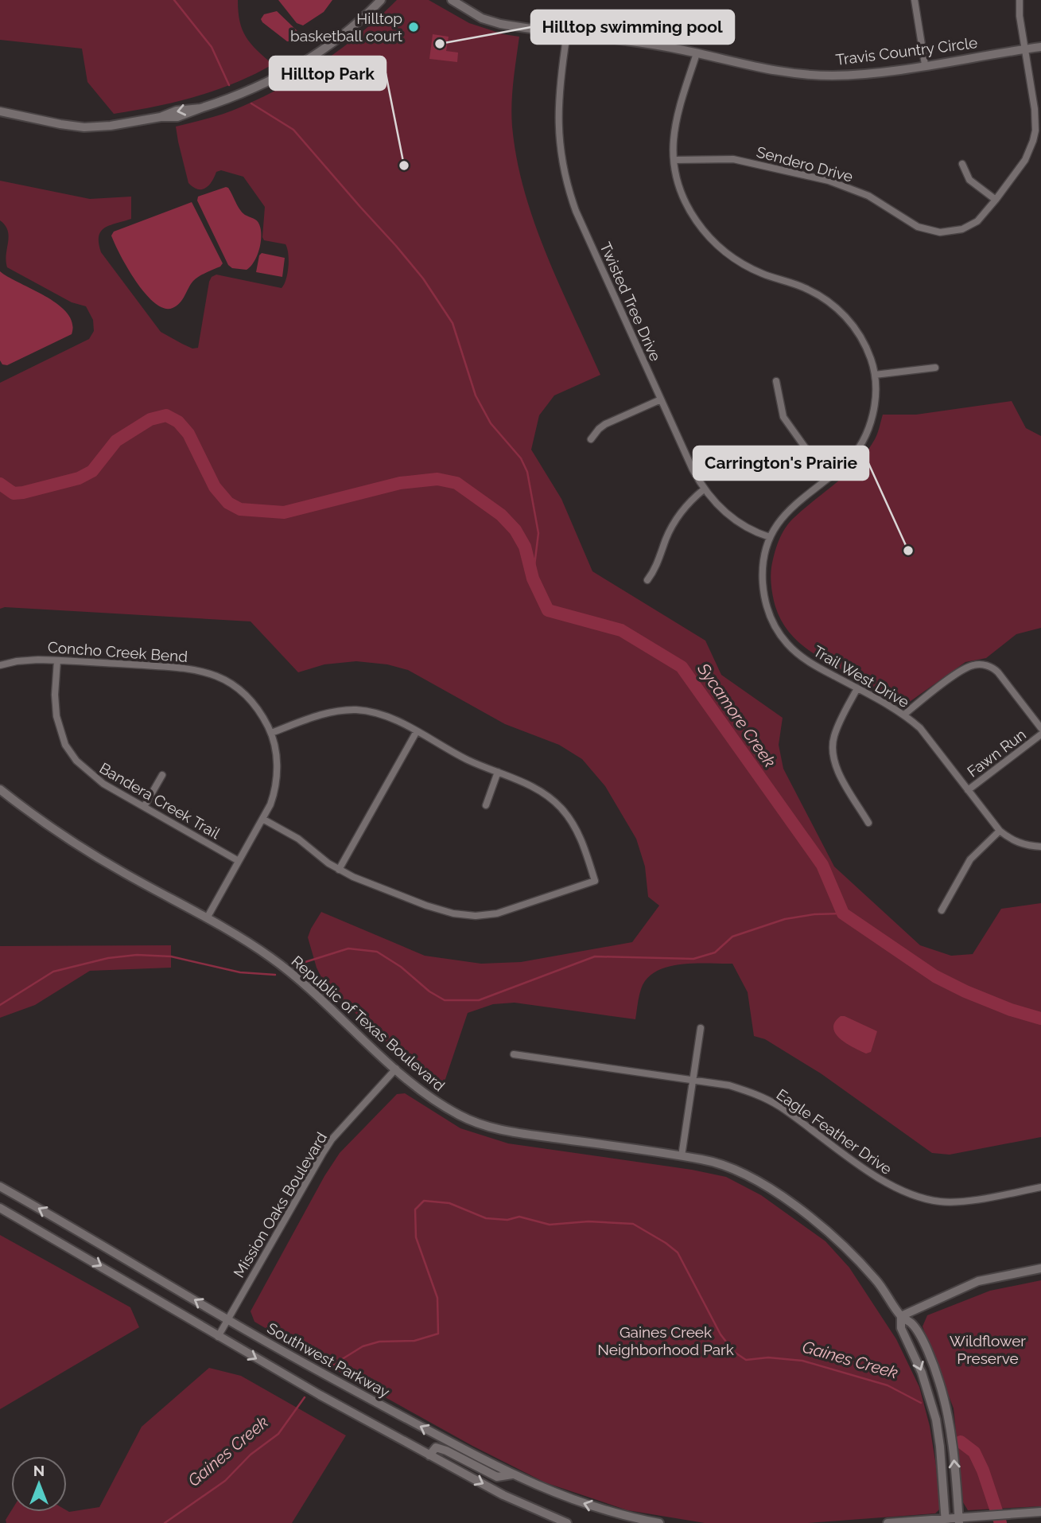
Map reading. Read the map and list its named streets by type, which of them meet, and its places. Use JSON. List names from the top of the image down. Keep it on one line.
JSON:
{"streets":{"street":["Travis Country Circle","Sendero Drive","Twisted Tree Drive","Concho Creek Bend","Trail West Drive","Fawn Run","Bandera Creek Trail","Republic of Texas Boulevard","Eagle Feather Drive","Mission Oaks Boulevard","Southwest Parkway"]},"crossings":[["Travis Country Circle","Sendero Drive"],["Travis Country Circle","Twisted Tree Drive"],["Travis Country Circle","Trail West Drive"],["Sendero Drive","Trail West Drive"],["Twisted Tree Drive","Trail West Drive"],["Concho Creek Bend","Bandera Creek Trail"],["Concho Creek Bend","Republic of Texas Boulevard"],["Trail West Drive","Fawn Run"],["Republic of Texas Boulevard","Mission Oaks Boulevard"],["Mission Oaks Boulevard","Southwest Parkway"]],"water":["Sycamore Creek","Gaines Creek"],"parks":["Gaines Creek Neighborhood Park","Wildflower Preserve"],"places":["Hilltop basketball court","Hilltop swimming pool","Hilltop Park","Carrington's Prairie"],"north":"top"}
